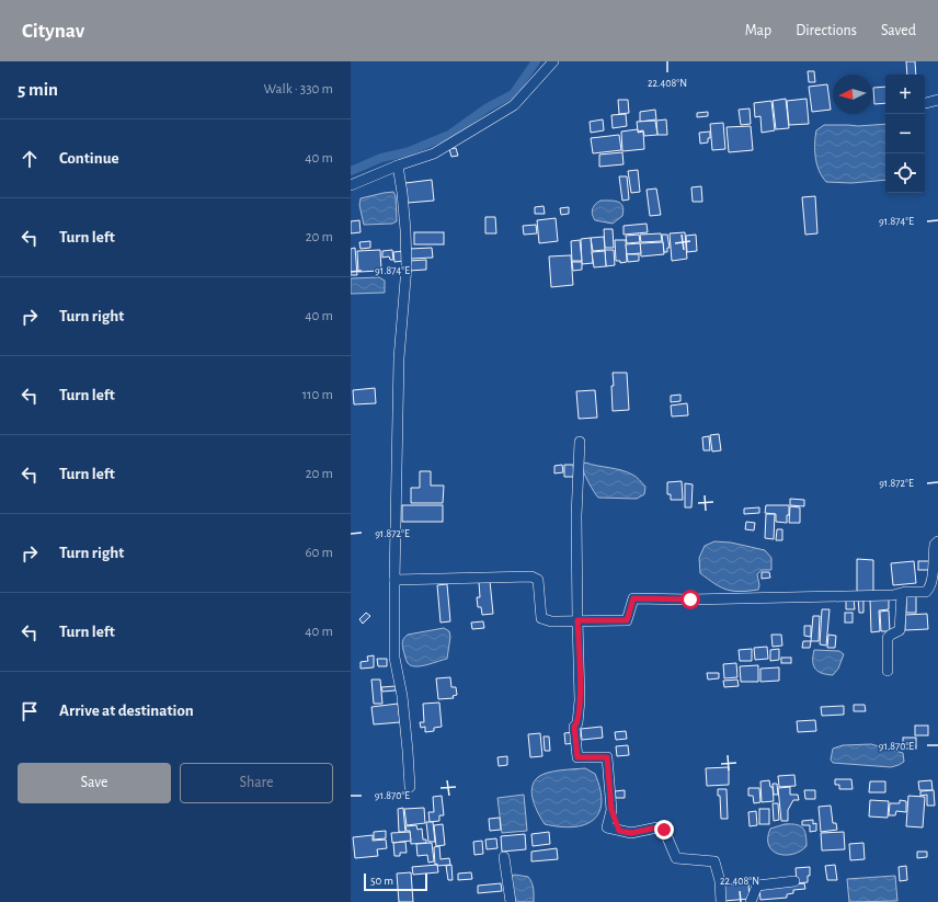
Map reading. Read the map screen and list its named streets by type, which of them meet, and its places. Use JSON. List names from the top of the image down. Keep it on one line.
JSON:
{"scale_bar":"50 m","north":"left","page":{"header":"Citynav","nav":["Map","Directions","Saved"],"heading":["5 min","Walk · 330 m"],"map_buttons":["+","−"],"list":[["Continue","40 m"],["Turn left","20 m"],["Turn right","40 m"],["Turn left","110 m"],["Turn left","20 m"],["Turn right","60 m"],["Turn left","40 m"],"Arrive at destination"],"buttons":["Save","Share"],"scale":"50 m"},"coordinates":["22.408°N","91.874°E","91.872°E","91.870°E"]}
